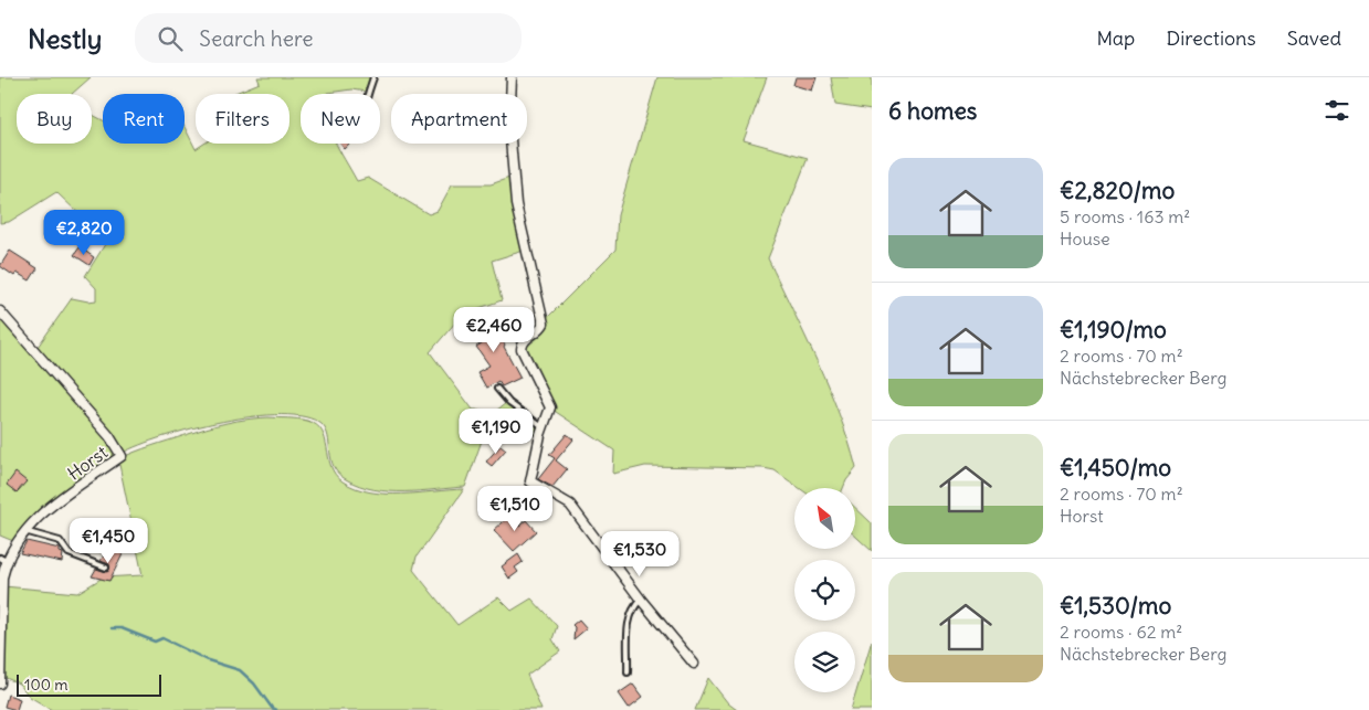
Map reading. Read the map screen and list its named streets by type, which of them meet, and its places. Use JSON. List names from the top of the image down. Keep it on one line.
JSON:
{"streets":{"street":["Horst"]},"scale_bar":"100 m","north":"top left","page":{"header":"Nestly","search":"Search here","nav":["Map","Directions","Saved"],"heading":"6 homes","chip":["Buy","Rent","Filters","New","Apartment"],"list":[{"name":"€2,820/mo","note":"5 rooms · 163 m² · House"},{"name":"€1,190/mo","note":"2 rooms · 70 m² · Nächstebrecker Berg"},{"name":"€1,450/mo","note":"2 rooms · 70 m² · Horst"},{"name":"€1,530/mo","note":"2 rooms · 62 m² · Nächstebrecker Berg"}],"price":["€2,820","€2,460","€1,190","€1,510","€1,450","€1,530"],"scale":"100 m"}}
